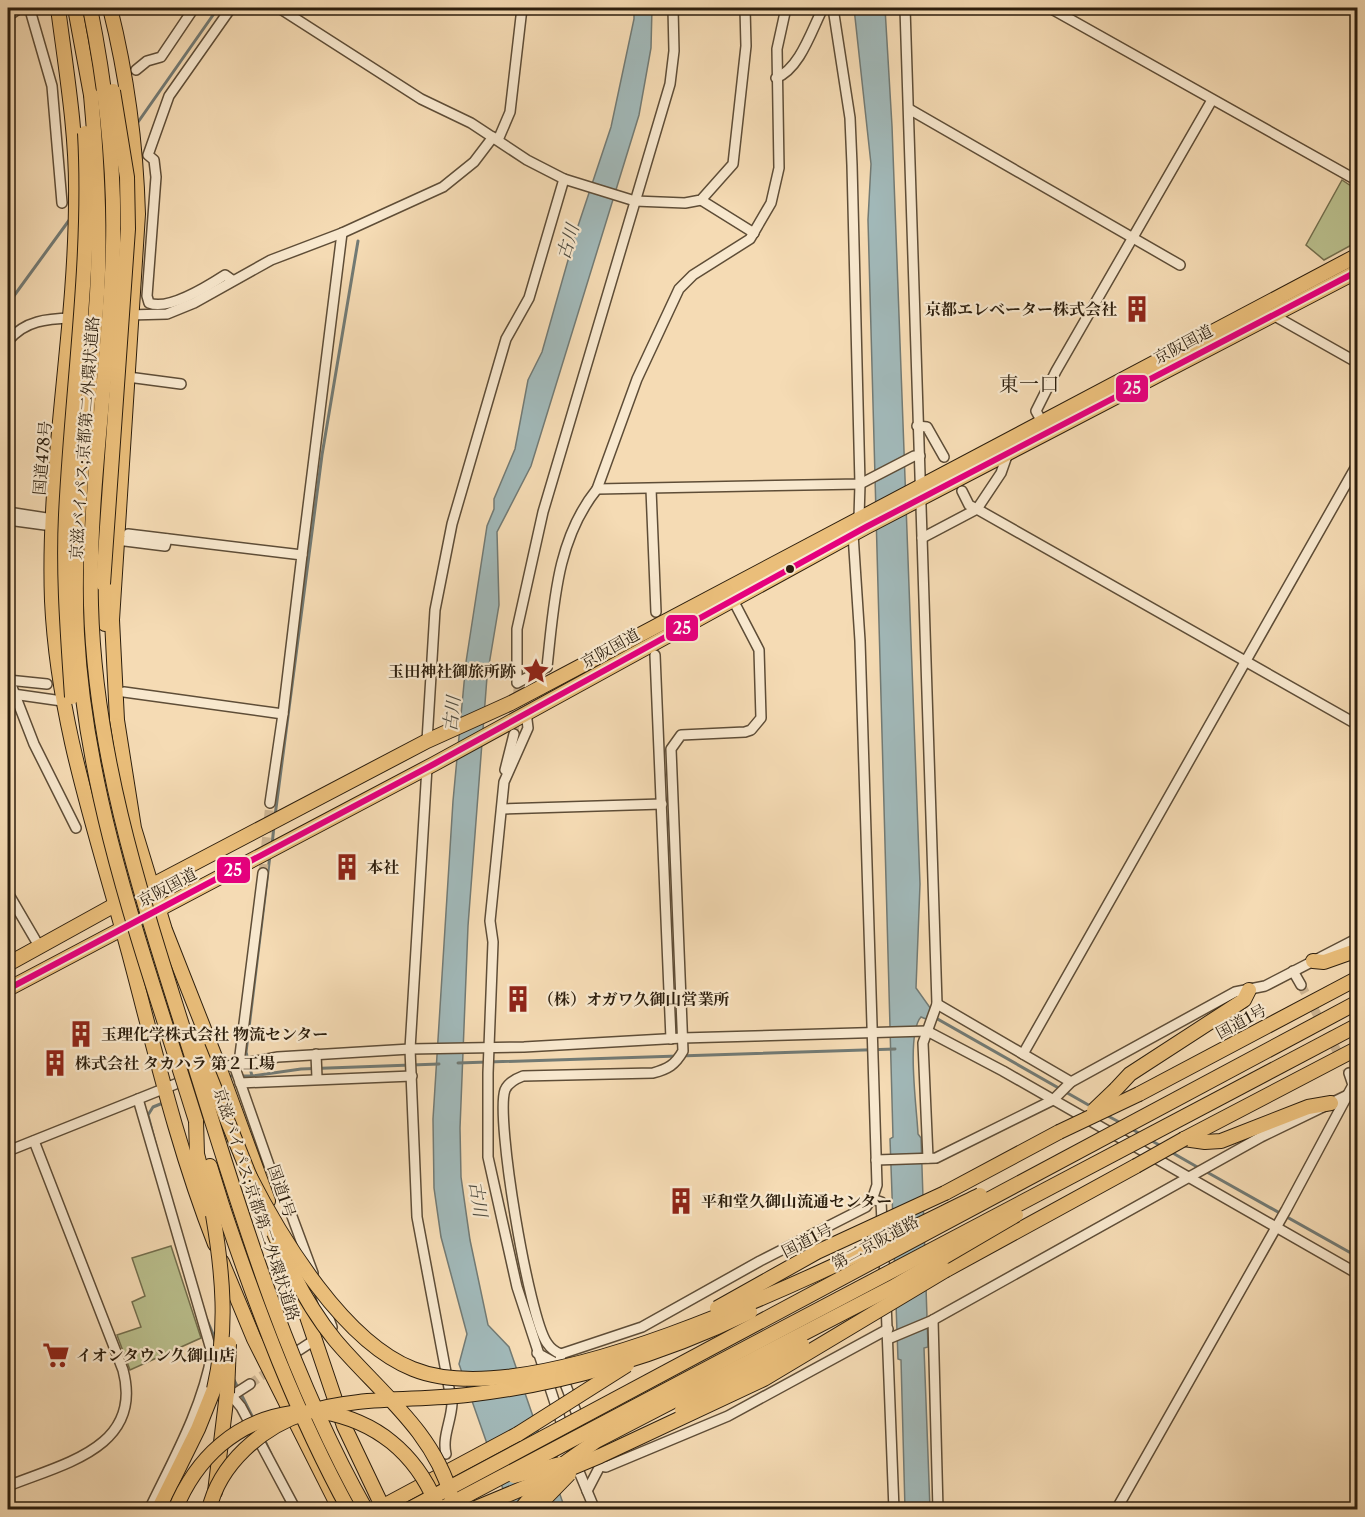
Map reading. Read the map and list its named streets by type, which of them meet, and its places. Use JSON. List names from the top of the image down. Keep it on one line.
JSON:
{"streets":{"highway":["京阪国道","京滋バイパス;京都第二外環状道路","国道478号","国道1号","第二京阪道路"]},"crossings":[["京阪国道","京滋バイパス;京都第二外環状道路"],["京阪国道","国道1号"],["京滋バイパス;京都第二外環状道路","国道1号"]],"districts":["東一口"],"water":["古川"],"places":{"building":["京都エレベーター株式会社","本社","（株）オガワ久御山営業所","玉理化学株式会社 物流センター","株式会社 タカハラ 第２工場","平和堂久御山流通センター"],"place":["玉田神社御旅所跡"],"supermarket":["イオンタウン久御山店"]},"lines":["transit line 25"]}
